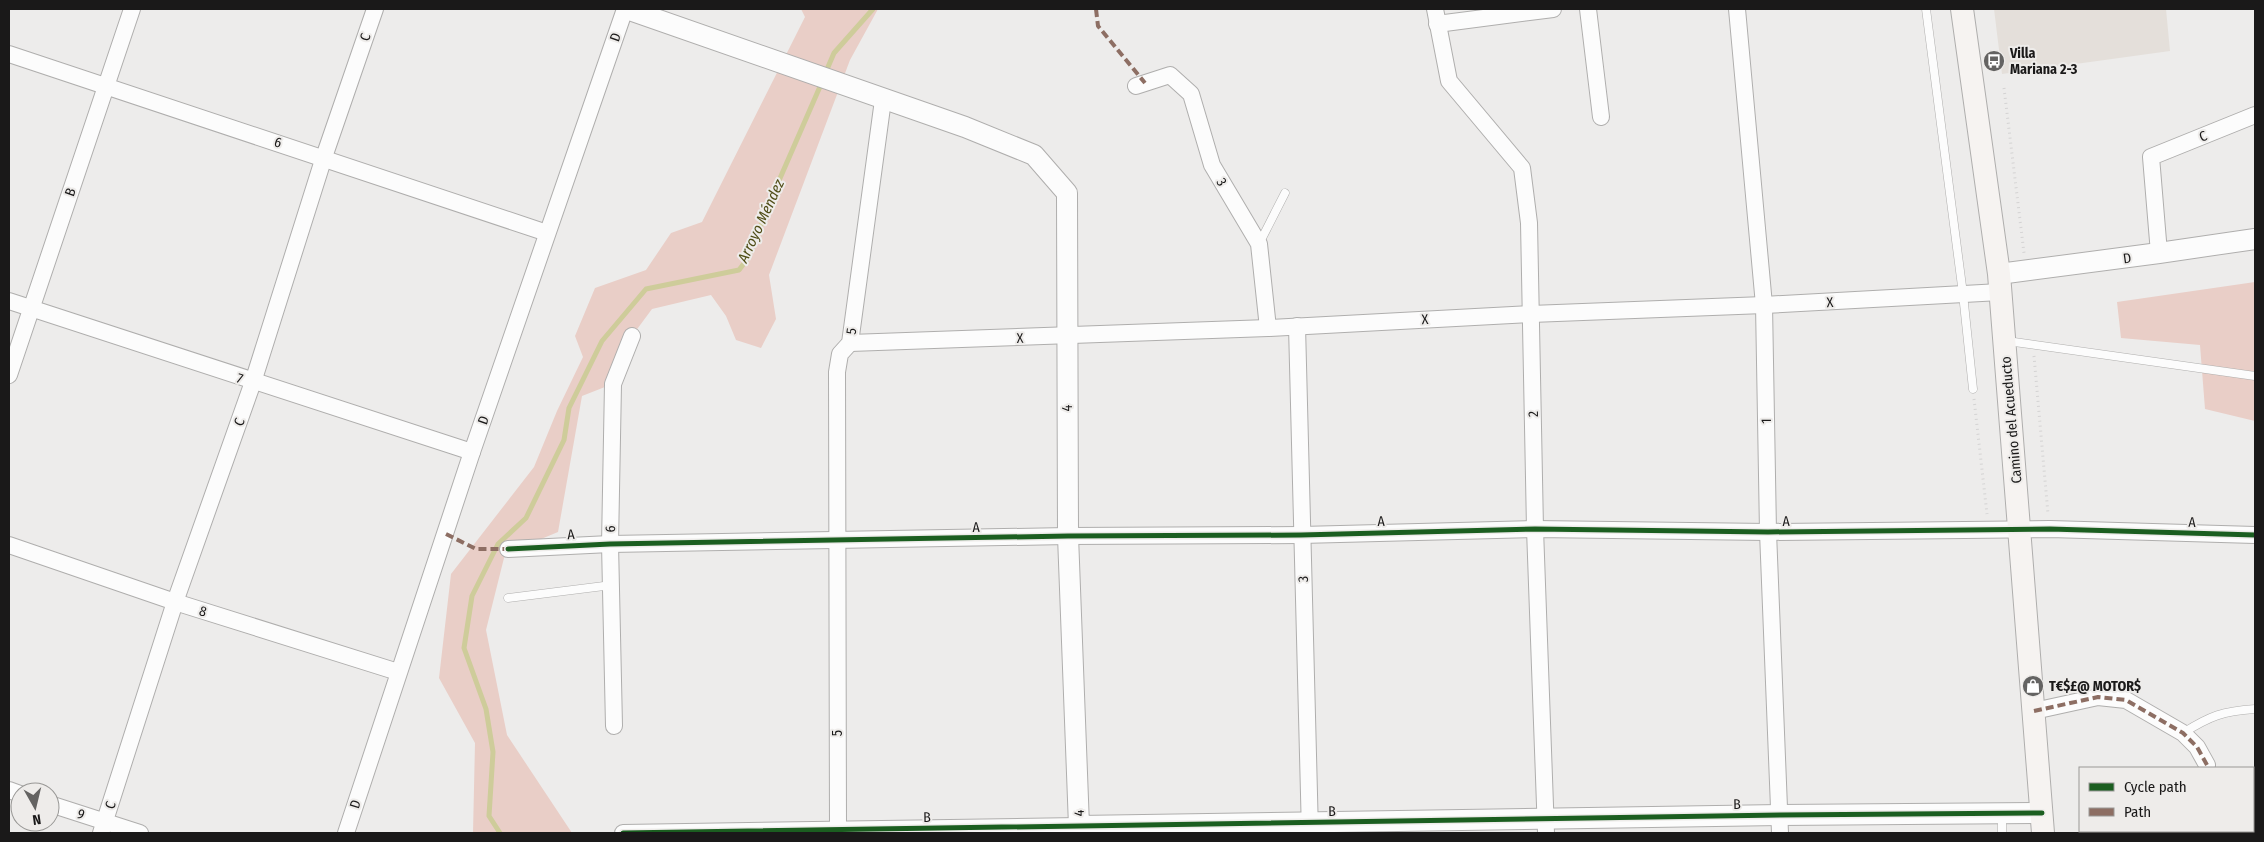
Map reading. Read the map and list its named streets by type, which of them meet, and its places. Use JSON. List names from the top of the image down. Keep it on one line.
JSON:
{"streets":{"main road":["Camino del Acueducto"],"street":["C","D","6","3","B","X","5","7","4","2","1","A","8","9"]},"crossings":[["C","D"],["C","6"],["C","7"],["C","8"],["C","9"],["D","6"],["D","X"],["D","7"],["D","Camino del Acueducto"],["D","8"],["6","B"],["6","A"],["3","B"],["3","X"],["3","A"],["B","5"],["B","7"],["B","4"],["B","2"],["B","Camino del Acueducto"],["B","1"],["X","5"],["X","4"],["X","2"],["X","Camino del Acueducto"],["X","1"],["5","4"],["5","A"],["4","A"],["2","A"],["Camino del Acueducto","A"],["1","A"]],"water":["Arroyo Méndez"],"places":{"bus stop":["Villa Mariana 2-3"],"shop":["T€$£@ MOTOR$"]},"legend":["Cycle path","Path"],"north":"bottom"}
